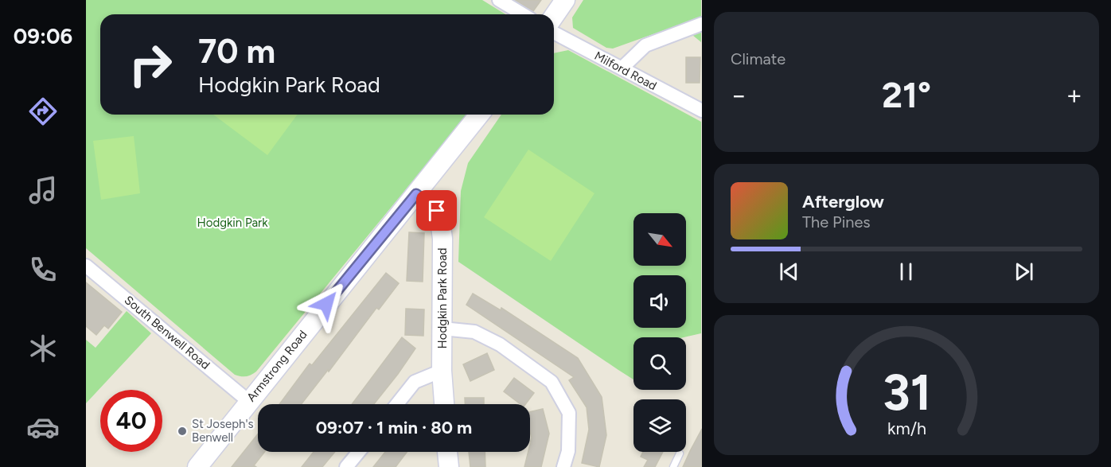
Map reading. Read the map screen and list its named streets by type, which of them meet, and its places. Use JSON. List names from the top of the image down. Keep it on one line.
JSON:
{"streets":{"street":["Milford Road","Hodgkin Park Road","South Benwell Road","Armstrong Road"]},"crossings":[["Hodgkin Park Road","Armstrong Road"],["South Benwell Road","Armstrong Road"]],"parks":["Hodgkin Park"],"places":["St Joseph's Benwell"],"north":"bottom right","page":{"tabs":"09:06","tile":"Climate","turn":["70 m","Hodgkin Park Road"],"heat":["−","21°","+"],"song":["Afterglow","The Pines"],"limit":"40","trip":"09:07 · 1 min · 80 m","gauge":["31","km/h"]}}
